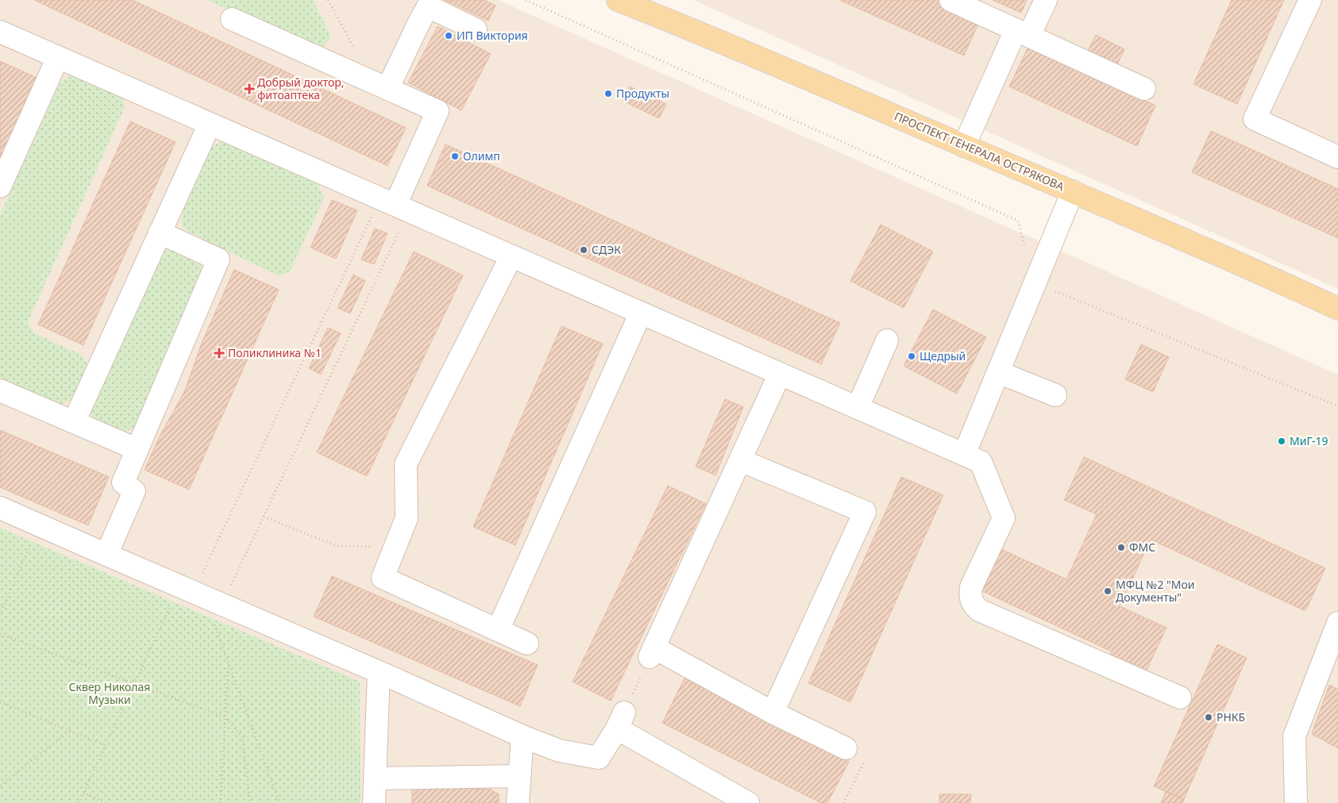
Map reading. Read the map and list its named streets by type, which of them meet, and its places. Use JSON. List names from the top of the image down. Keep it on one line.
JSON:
{"streets":{"main road":["ПРОСПЕКТ ГЕНЕРАЛА ОСТРЯКОВА"]},"parks":["Сквер Николая Музыки"],"places":{"other":["ИП Виктория","Продукты","Олимп","СДЭК","Щедрый","МиГ-19","ФМС","МФЦ №2 \"Мои Документы\"","РНКБ"],"health":["Добрый доктор, фитоаптека","Поликлиника №1"]}}
